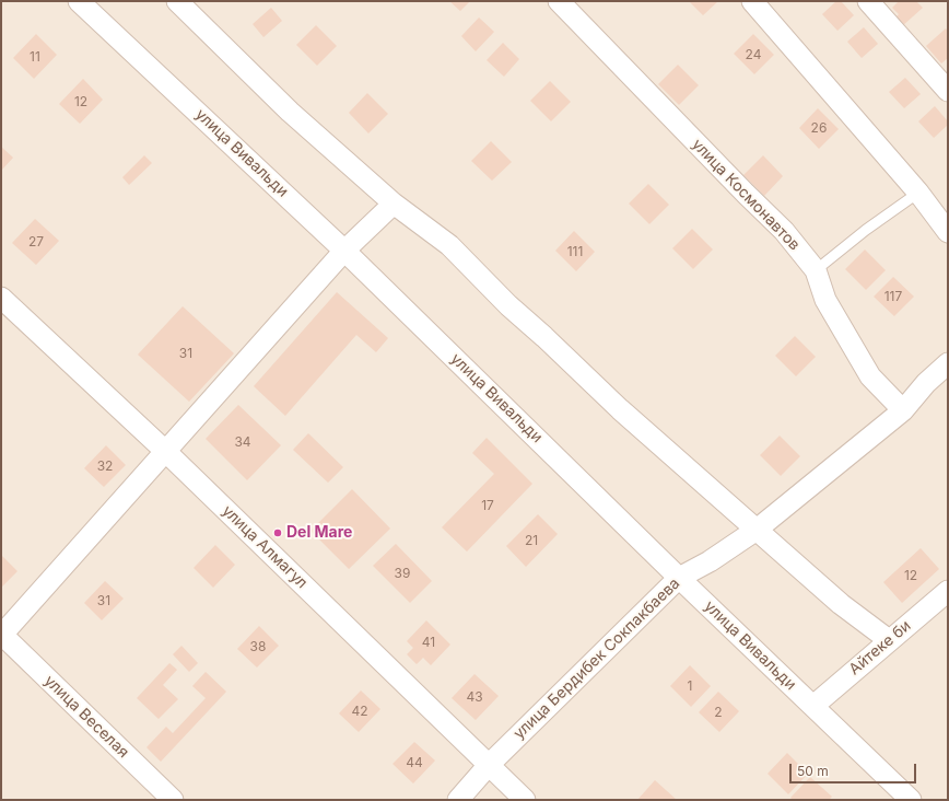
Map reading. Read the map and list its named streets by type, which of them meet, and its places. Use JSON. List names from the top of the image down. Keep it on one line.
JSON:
{"streets":{"street":["улица Вивальди","улица Космонавтов","улица Алмагул","Айтеке би","улица Бердибек Сокпакбаева","улица Веселая"]},"crossings":[["улица Вивальди","Айтеке би"],["улица Вивальди","улица Бердибек Сокпакбаева"],["улица Космонавтов","улица Бердибек Сокпакбаева"],["улица Алмагул","улица Бердибек Сокпакбаева"]],"places":["Del Mare"],"house_numbers":["24","11","12","26","27","111","117","31","34","32","17","21","39","12","31","41","38","1","43","42","2","44"],"scale_bar":"50 m"}
